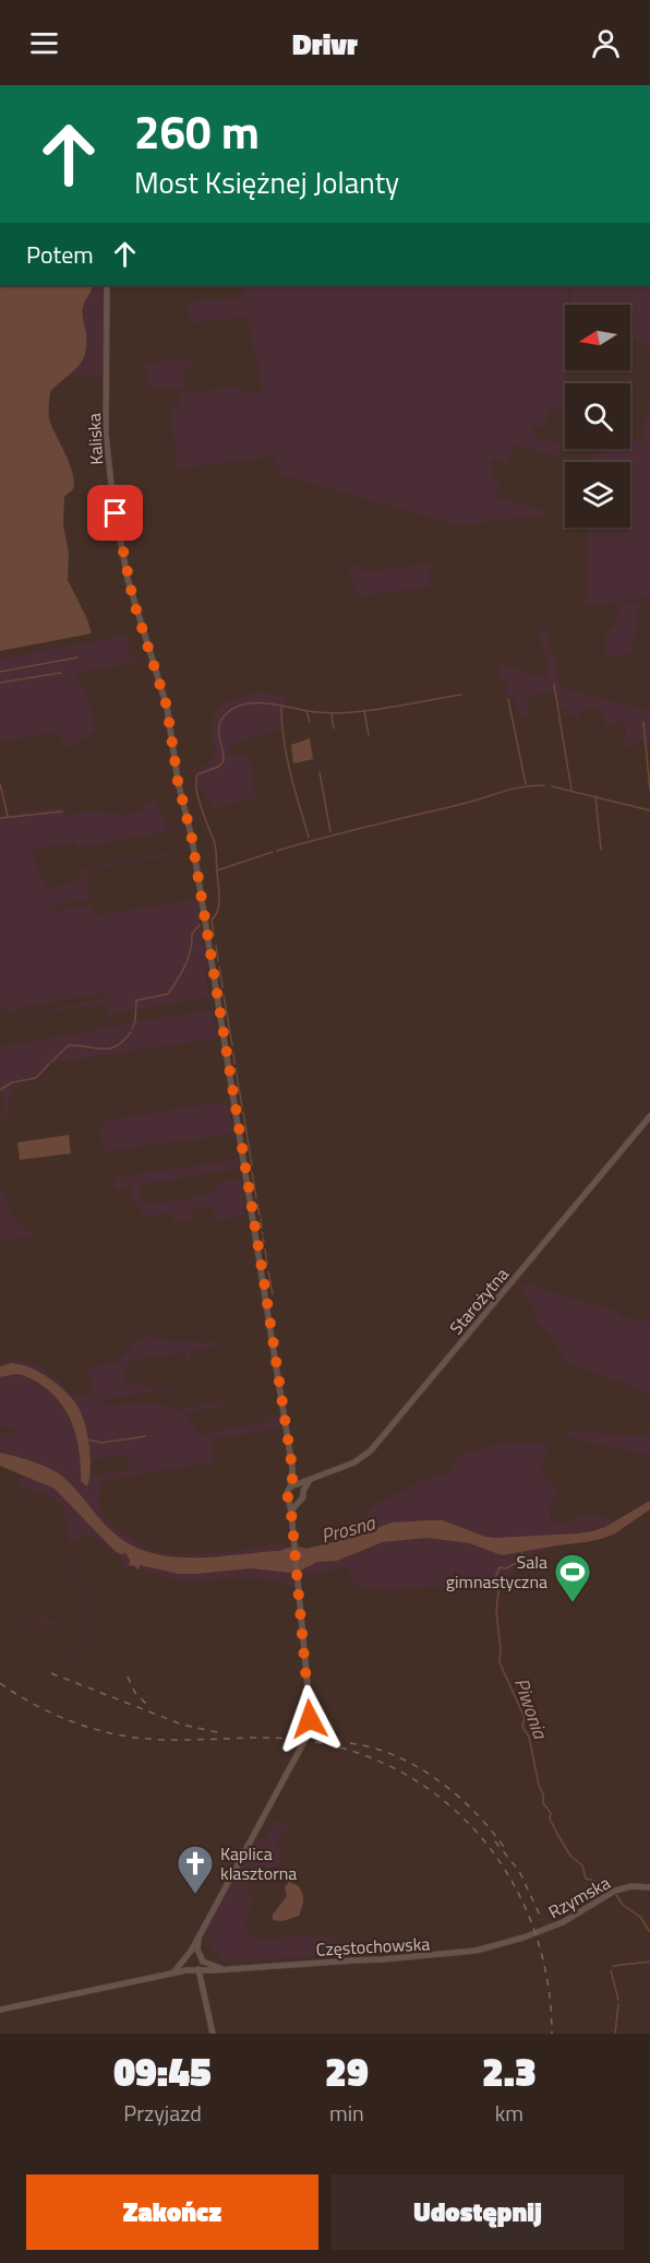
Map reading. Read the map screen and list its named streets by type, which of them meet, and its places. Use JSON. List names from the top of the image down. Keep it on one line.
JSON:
{"streets":{"street":["Kaliska","Starożytna","Rzymska","Częstochowska"]},"crossings":[["Kaliska","Starożytna"],["Rzymska","Częstochowska"]],"water":["Prosna","Piwonia"],"places":{"sports":["Sala gimnastyczna"],"church":["Kaplica klasztorna"]},"north":"left","page":{"header":"Drivr","turn":["260 m","Most Księżnej Jolanty"],"then":"Potem","eta":["09:45","Przyjazd","29","min","2.3","km"],"buttons":["Zakończ","Udostępnij"]}}
